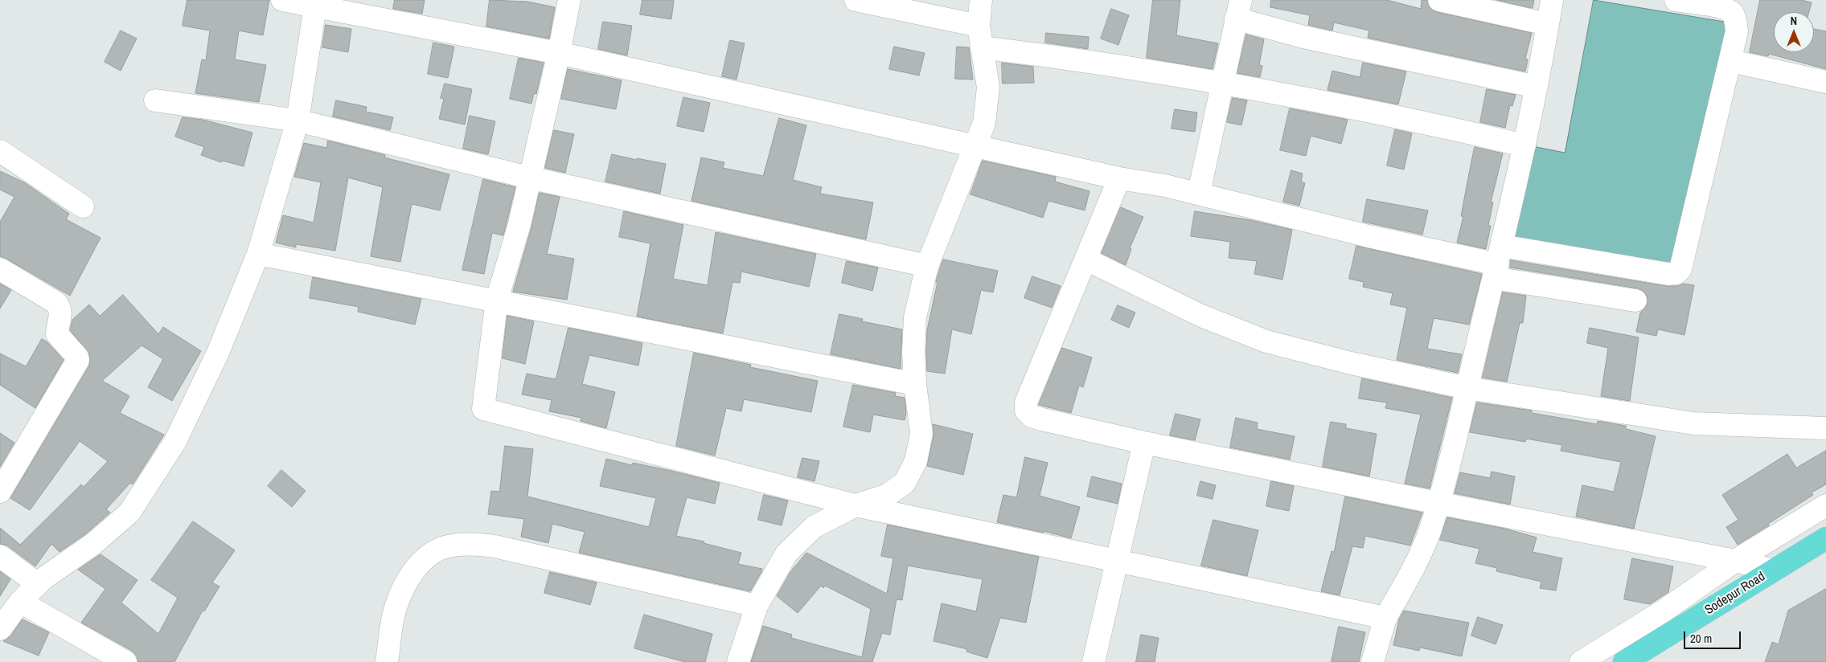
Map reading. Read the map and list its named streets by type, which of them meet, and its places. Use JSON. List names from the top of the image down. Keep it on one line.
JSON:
{"streets":{"main road":["Sodepur Road"]},"scale_bar":"20 m","north":"top"}
